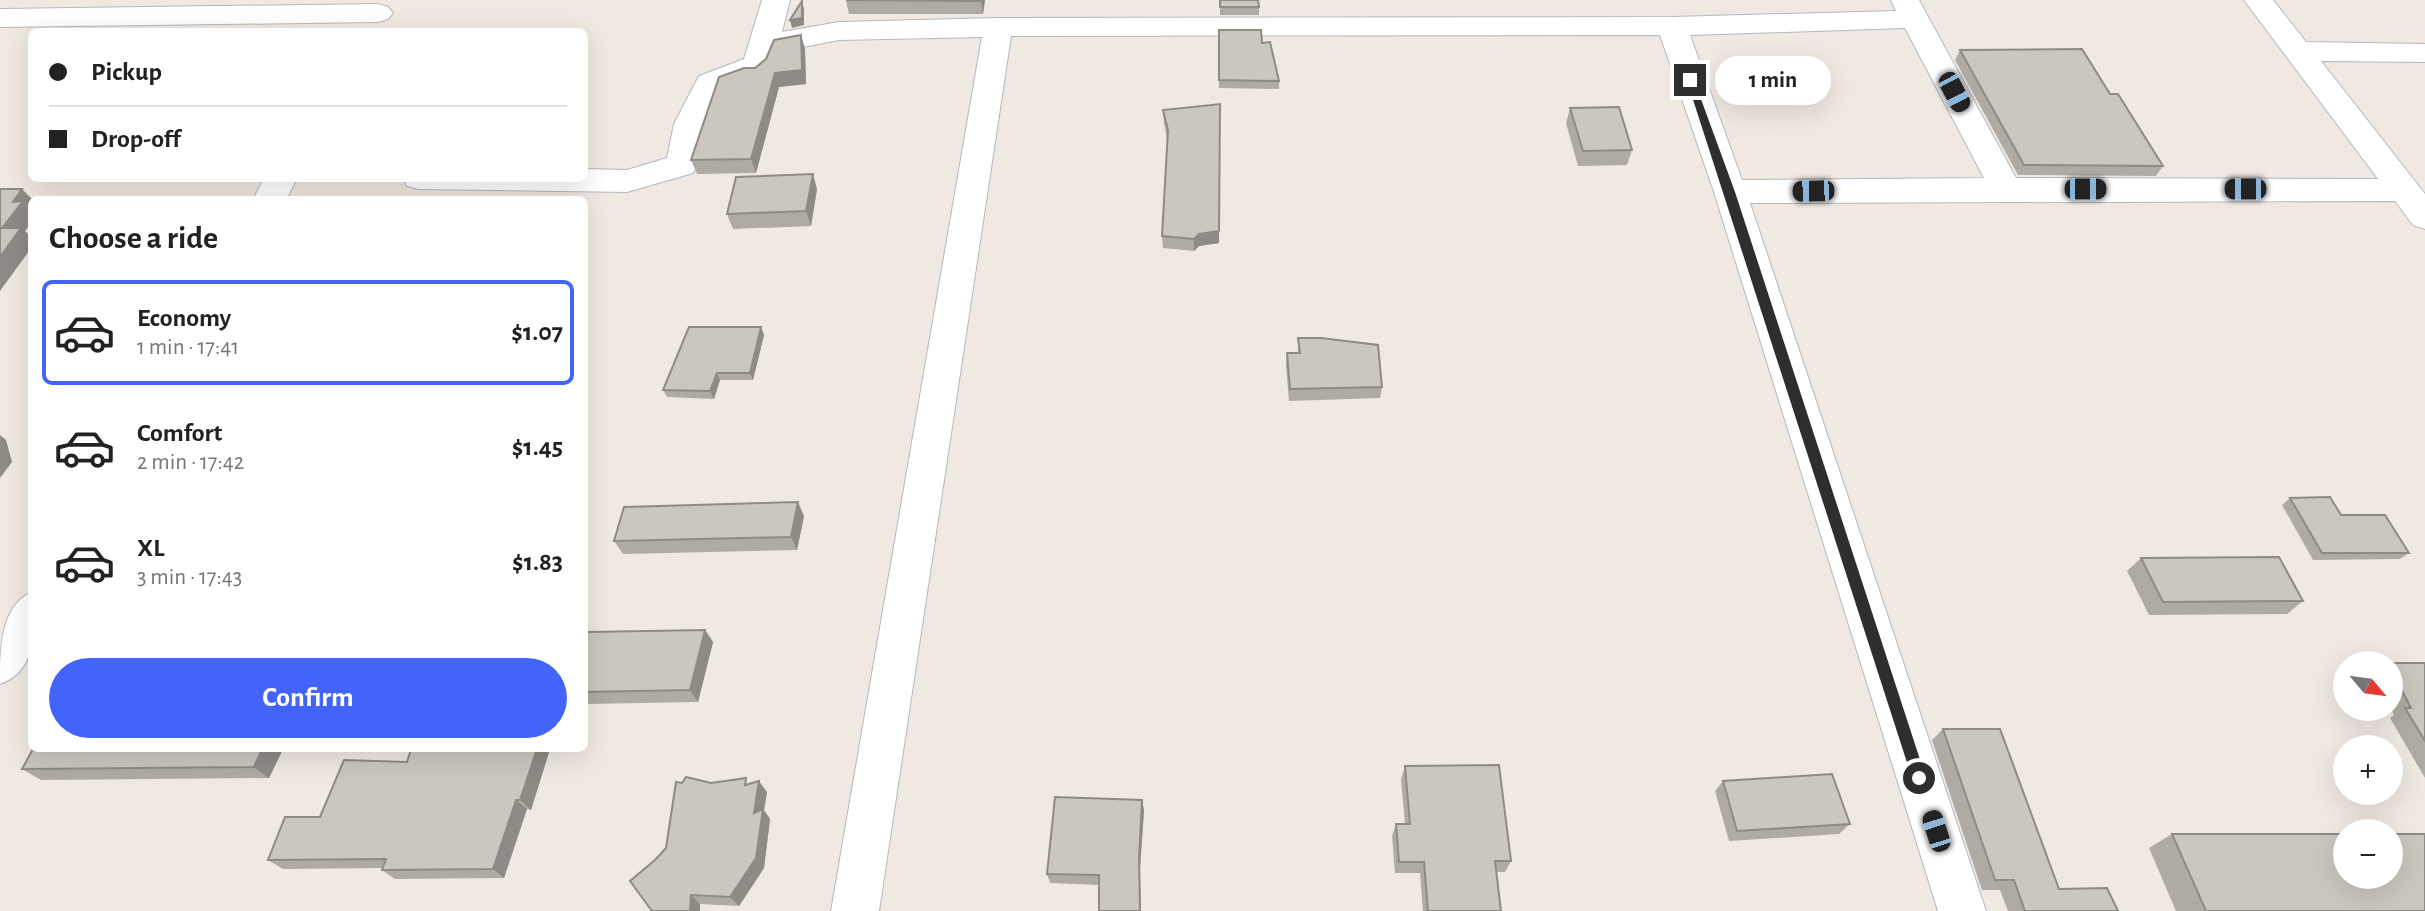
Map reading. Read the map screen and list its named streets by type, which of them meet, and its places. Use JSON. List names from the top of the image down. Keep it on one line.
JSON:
{"north":"bottom right","page":{"banner":["Pickup","Drop-off"],"bubble":"1 min","heading":"Choose a ride","list":[{"name":"Economy","note":"1 min · 17:41","value":"$1.07"},{"name":"Comfort","note":"2 min · 17:42","value":"$1.45"},{"name":"XL","note":"3 min · 17:43","value":"$1.83"}],"buttons":"Confirm","map_buttons":["+","−"]}}
